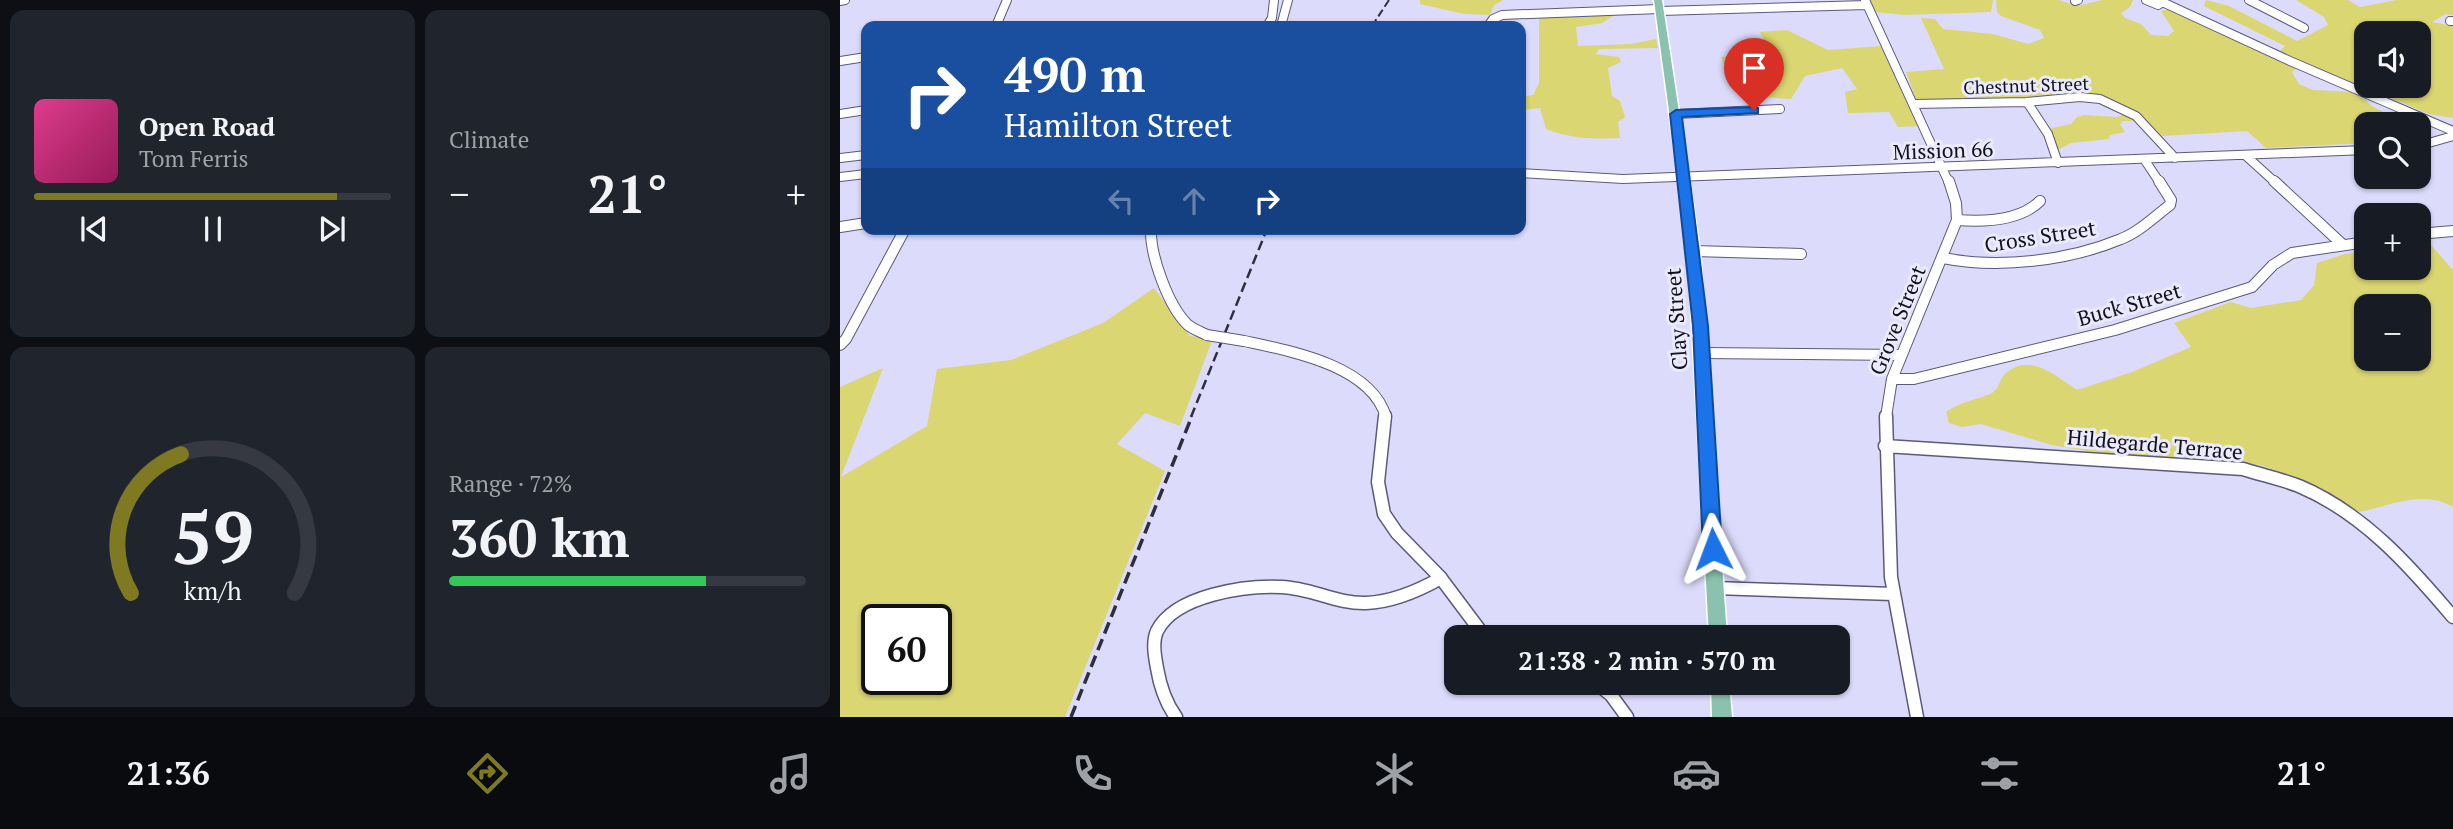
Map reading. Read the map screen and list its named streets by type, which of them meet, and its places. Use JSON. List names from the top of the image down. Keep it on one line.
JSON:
{"streets":{"main road":["Clay Street"],"street":["Chestnut Street","Mission 66","Cross Street","Buck Street","Grove Street","Hildegarde Terrace"]},"crossings":[["Chestnut Street","Mission 66"],["Mission 66","Cross Street"],["Mission 66","Clay Street"],["Cross Street","Grove Street"],["Buck Street","Grove Street"],["Grove Street","Hildegarde Terrace"]],"page":{"tile":["Climate",["Range · 72%","360 km"]],"map_buttons":["+","−"],"turn":["490 m","Hamilton Street"],"song":["Open Road","Tom Ferris"],"heat":["−","21°","+"],"limit":"60","trip":"21:38 · 2 min · 570 m","tabs":["21:36","21°"],"gauge":["59","km/h"]}}
